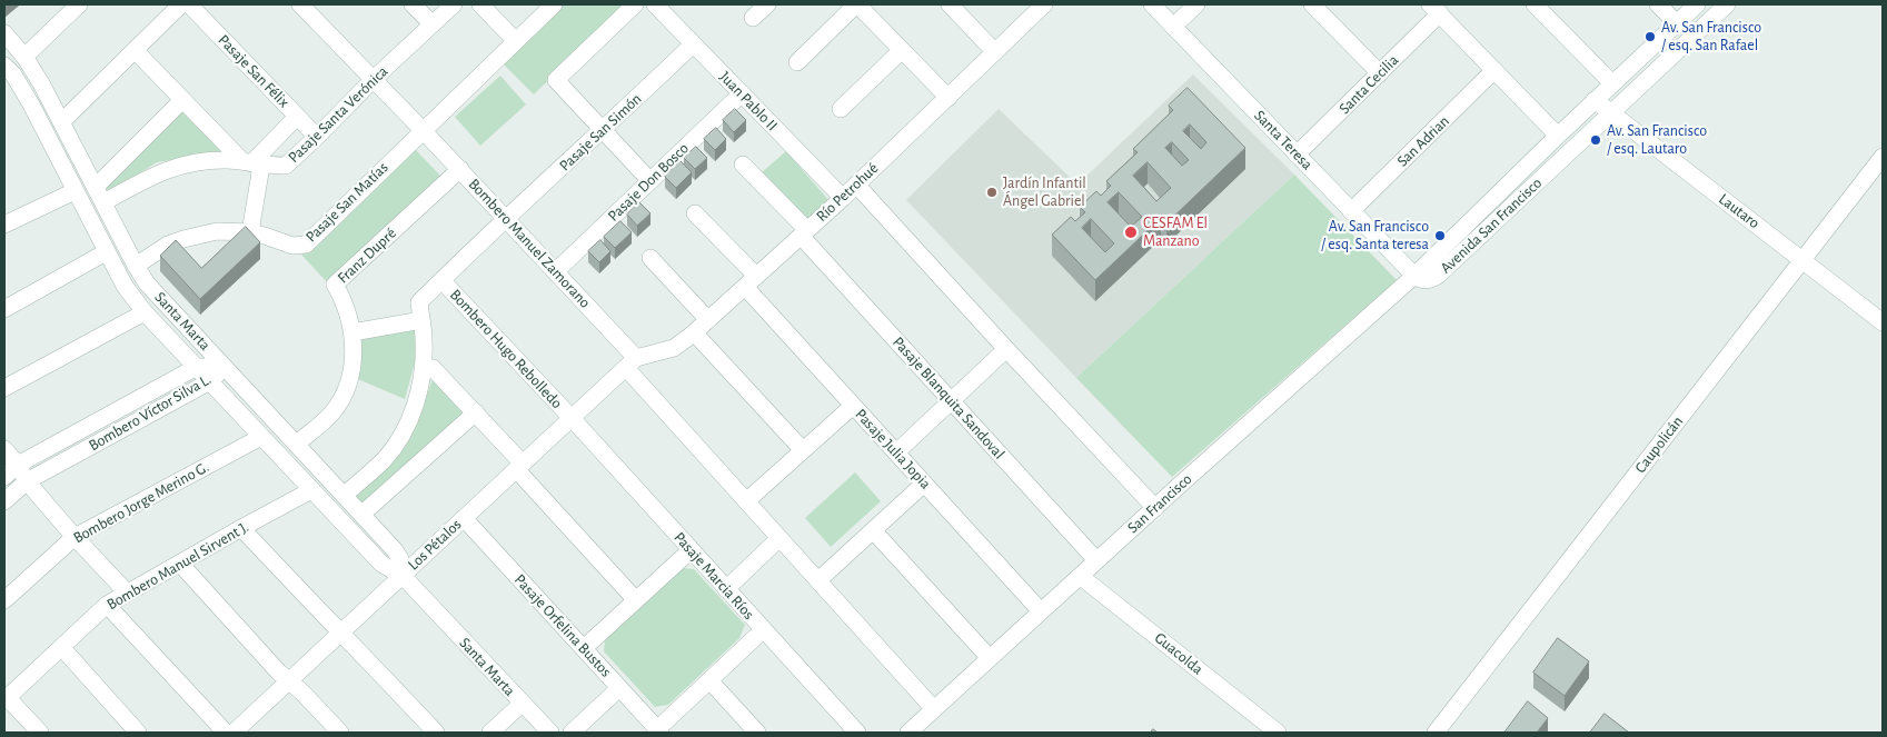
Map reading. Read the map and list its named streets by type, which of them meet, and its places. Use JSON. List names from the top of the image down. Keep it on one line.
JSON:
{"streets":{"street":["Pasaje San Félix","Santa Cecilia","Juan Pablo II","Pasaje Santa Verónica","Pasaje San Simón","Santa Teresa","San Adrian","Pasaje Don Bosco","Río Petrohué","Pasaje San Matías","Lautaro","Avenida San Francisco","Bombero Manuel Zamorano","Franz Dupré","Santa Marta","Bombero Hugo Rebolledo","Pasaje Blanquita Sandoval","Bombero Víctor Silva L.","Caupolicán","Pasaje Julia Jopia","Bombero Jorge Merino G.","San Francisco","Los Pétalos","Bombero Manuel Sirvent J.","Pasaje Marcia Ríos","Pasaje Orfelina Bustos","Guacolda"]},"crossings":[["Pasaje San Félix","Pasaje Santa Verónica"],["Santa Cecilia","Santa Teresa"],["Juan Pablo II","Pasaje San Simón"],["Juan Pablo II","Pasaje Don Bosco"],["Juan Pablo II","Río Petrohué"],["Pasaje Santa Verónica","Bombero Manuel Zamorano"],["Pasaje Santa Verónica","Santa Marta"],["Pasaje San Simón","Bombero Manuel Zamorano"],["Pasaje San Simón","Bombero Hugo Rebolledo"],["Santa Teresa","San Adrian"],["Santa Teresa","Avenida San Francisco"],["Santa Teresa","San Francisco"],["Pasaje Don Bosco","Bombero Manuel Zamorano"],["Río Petrohué","Bombero Manuel Zamorano"],["Río Petrohué","Pasaje Blanquita Sandoval"],["Río Petrohué","Pasaje Julia Jopia"],["Río Petrohué","Los Pétalos"],["Pasaje San Matías","Bombero Manuel Zamorano"],["Pasaje San Matías","Santa Marta"],["Lautaro","Avenida San Francisco"],["Lautaro","Caupolicán"],["Avenida San Francisco","San Francisco"],["Bombero Manuel Zamorano","Franz Dupré"],["Bombero Manuel Zamorano","San Francisco"],["Bombero Manuel Zamorano","Los Pétalos"],["Franz Dupré","Santa Marta"],["Santa Marta","Bombero Víctor Silva L."],["Santa Marta","Bombero Jorge Merino G."],["Santa Marta","Los Pétalos"],["Santa Marta","Bombero Manuel Sirvent J."],["Bombero Hugo Rebolledo","Los Pétalos"],["Bombero Hugo Rebolledo","Pasaje Marcia Ríos"],["Pasaje Blanquita Sandoval","San Francisco"],["Pasaje Julia Jopia","San Francisco"],["San Francisco","Guacolda"],["Los Pétalos","Pasaje Marcia Ríos"],["Los Pétalos","Pasaje Orfelina Bustos"]],"places":["Av. San Francisco / esq. San Rafael","Av. San Francisco / esq. Lautaro","Jardín Infantil Ángel Gabriel","CESFAM El Manzano","Av. San Francisco / esq. Santa teresa"]}
